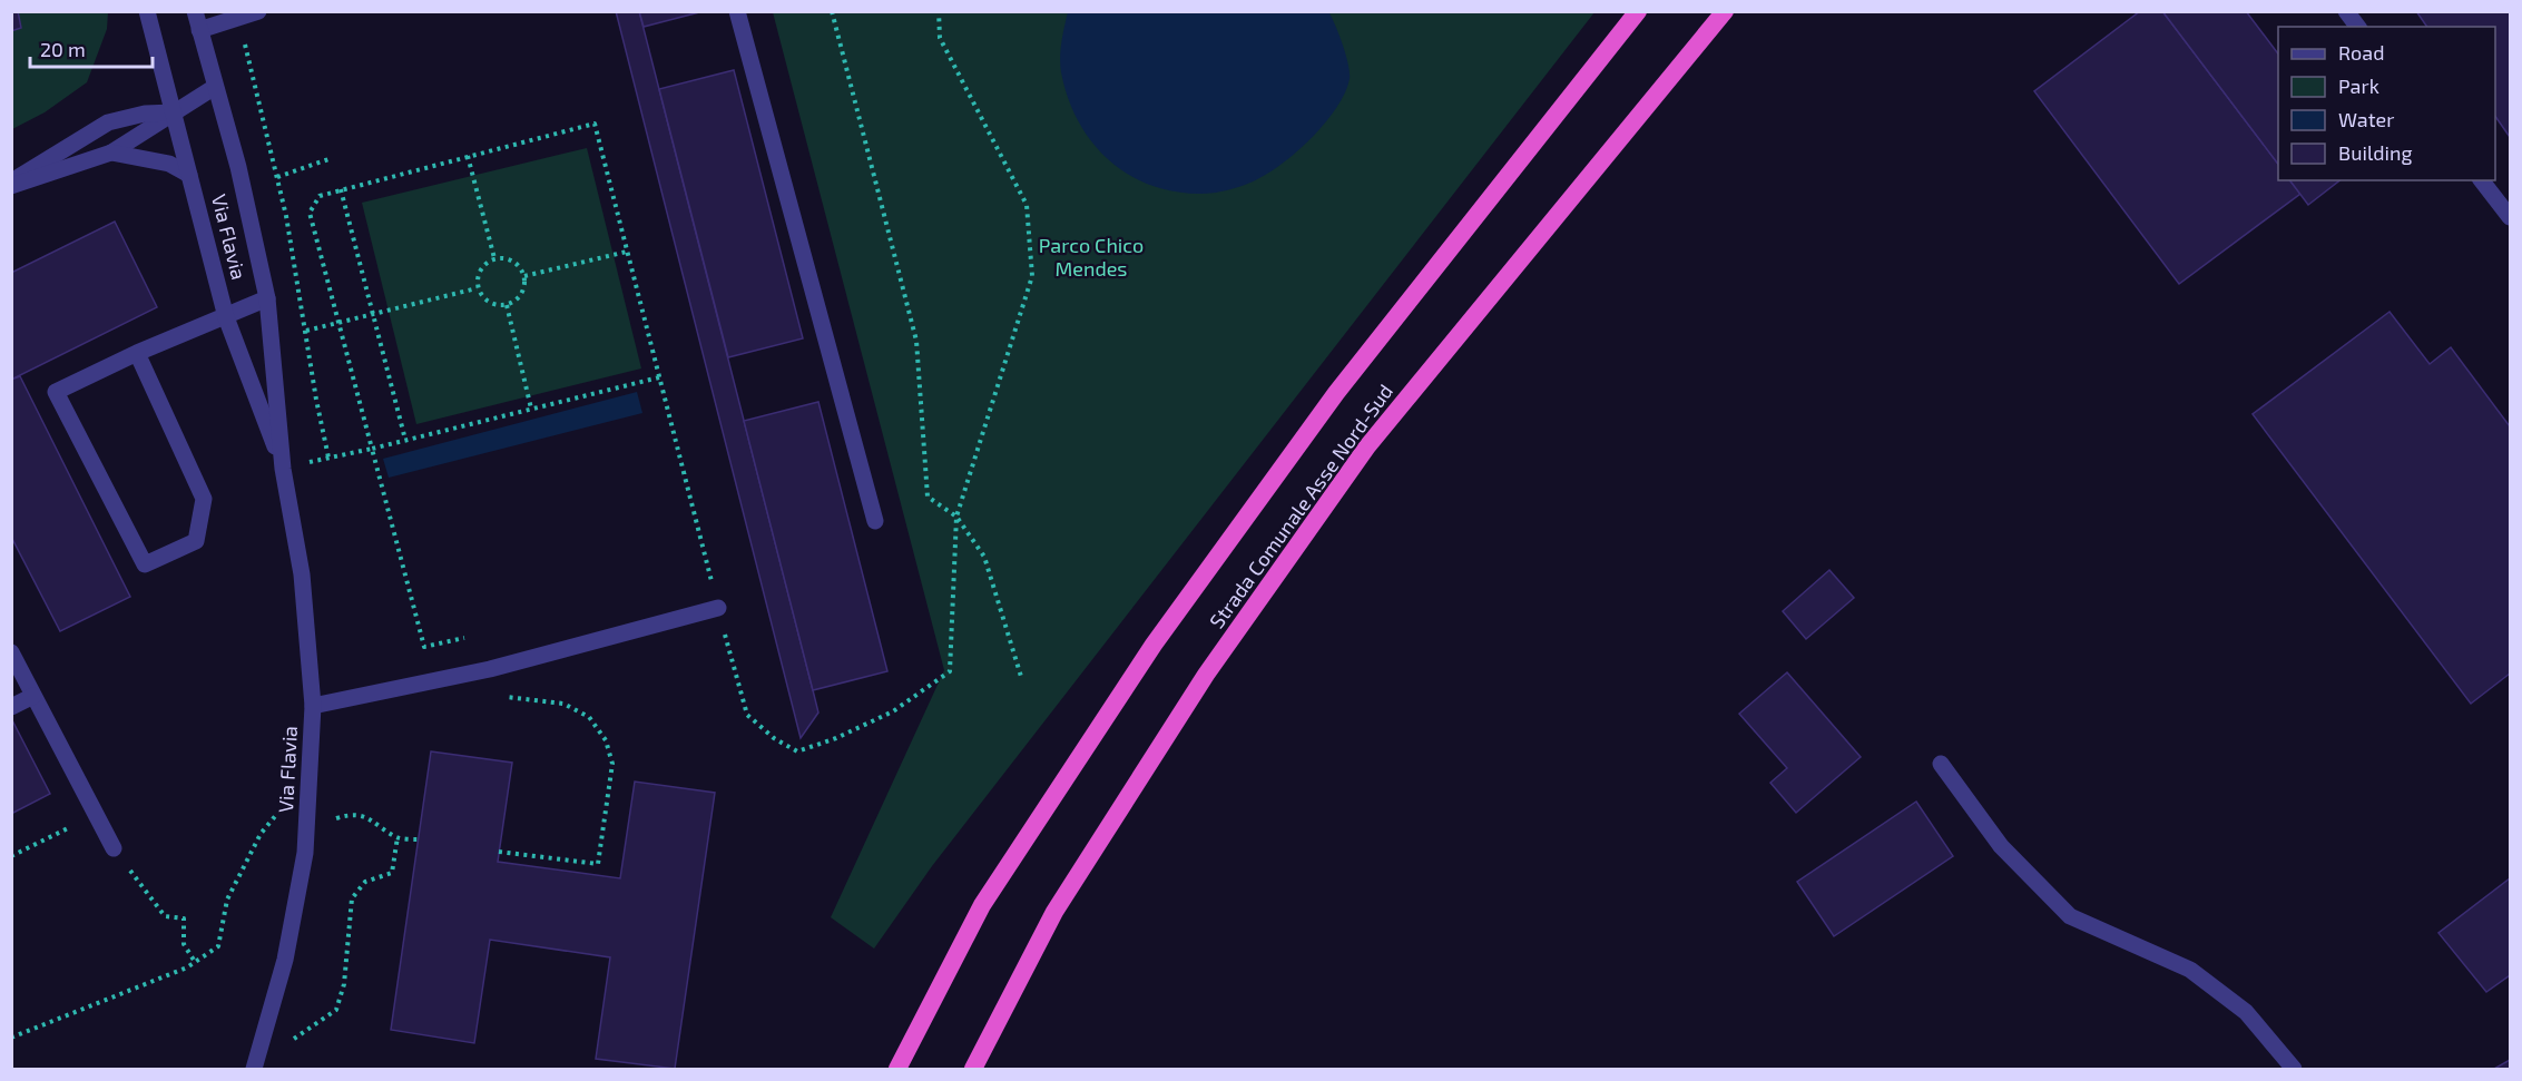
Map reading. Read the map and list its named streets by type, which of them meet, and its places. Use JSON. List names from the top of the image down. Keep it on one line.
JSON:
{"streets":{"highway":["Strada Comunale Asse Nord-Sud"],"street":["Via Flavia"]},"parks":["Parco Chico Mendes"],"legend":["Road","Park","Water","Building"],"scale_bar":"20 m"}
